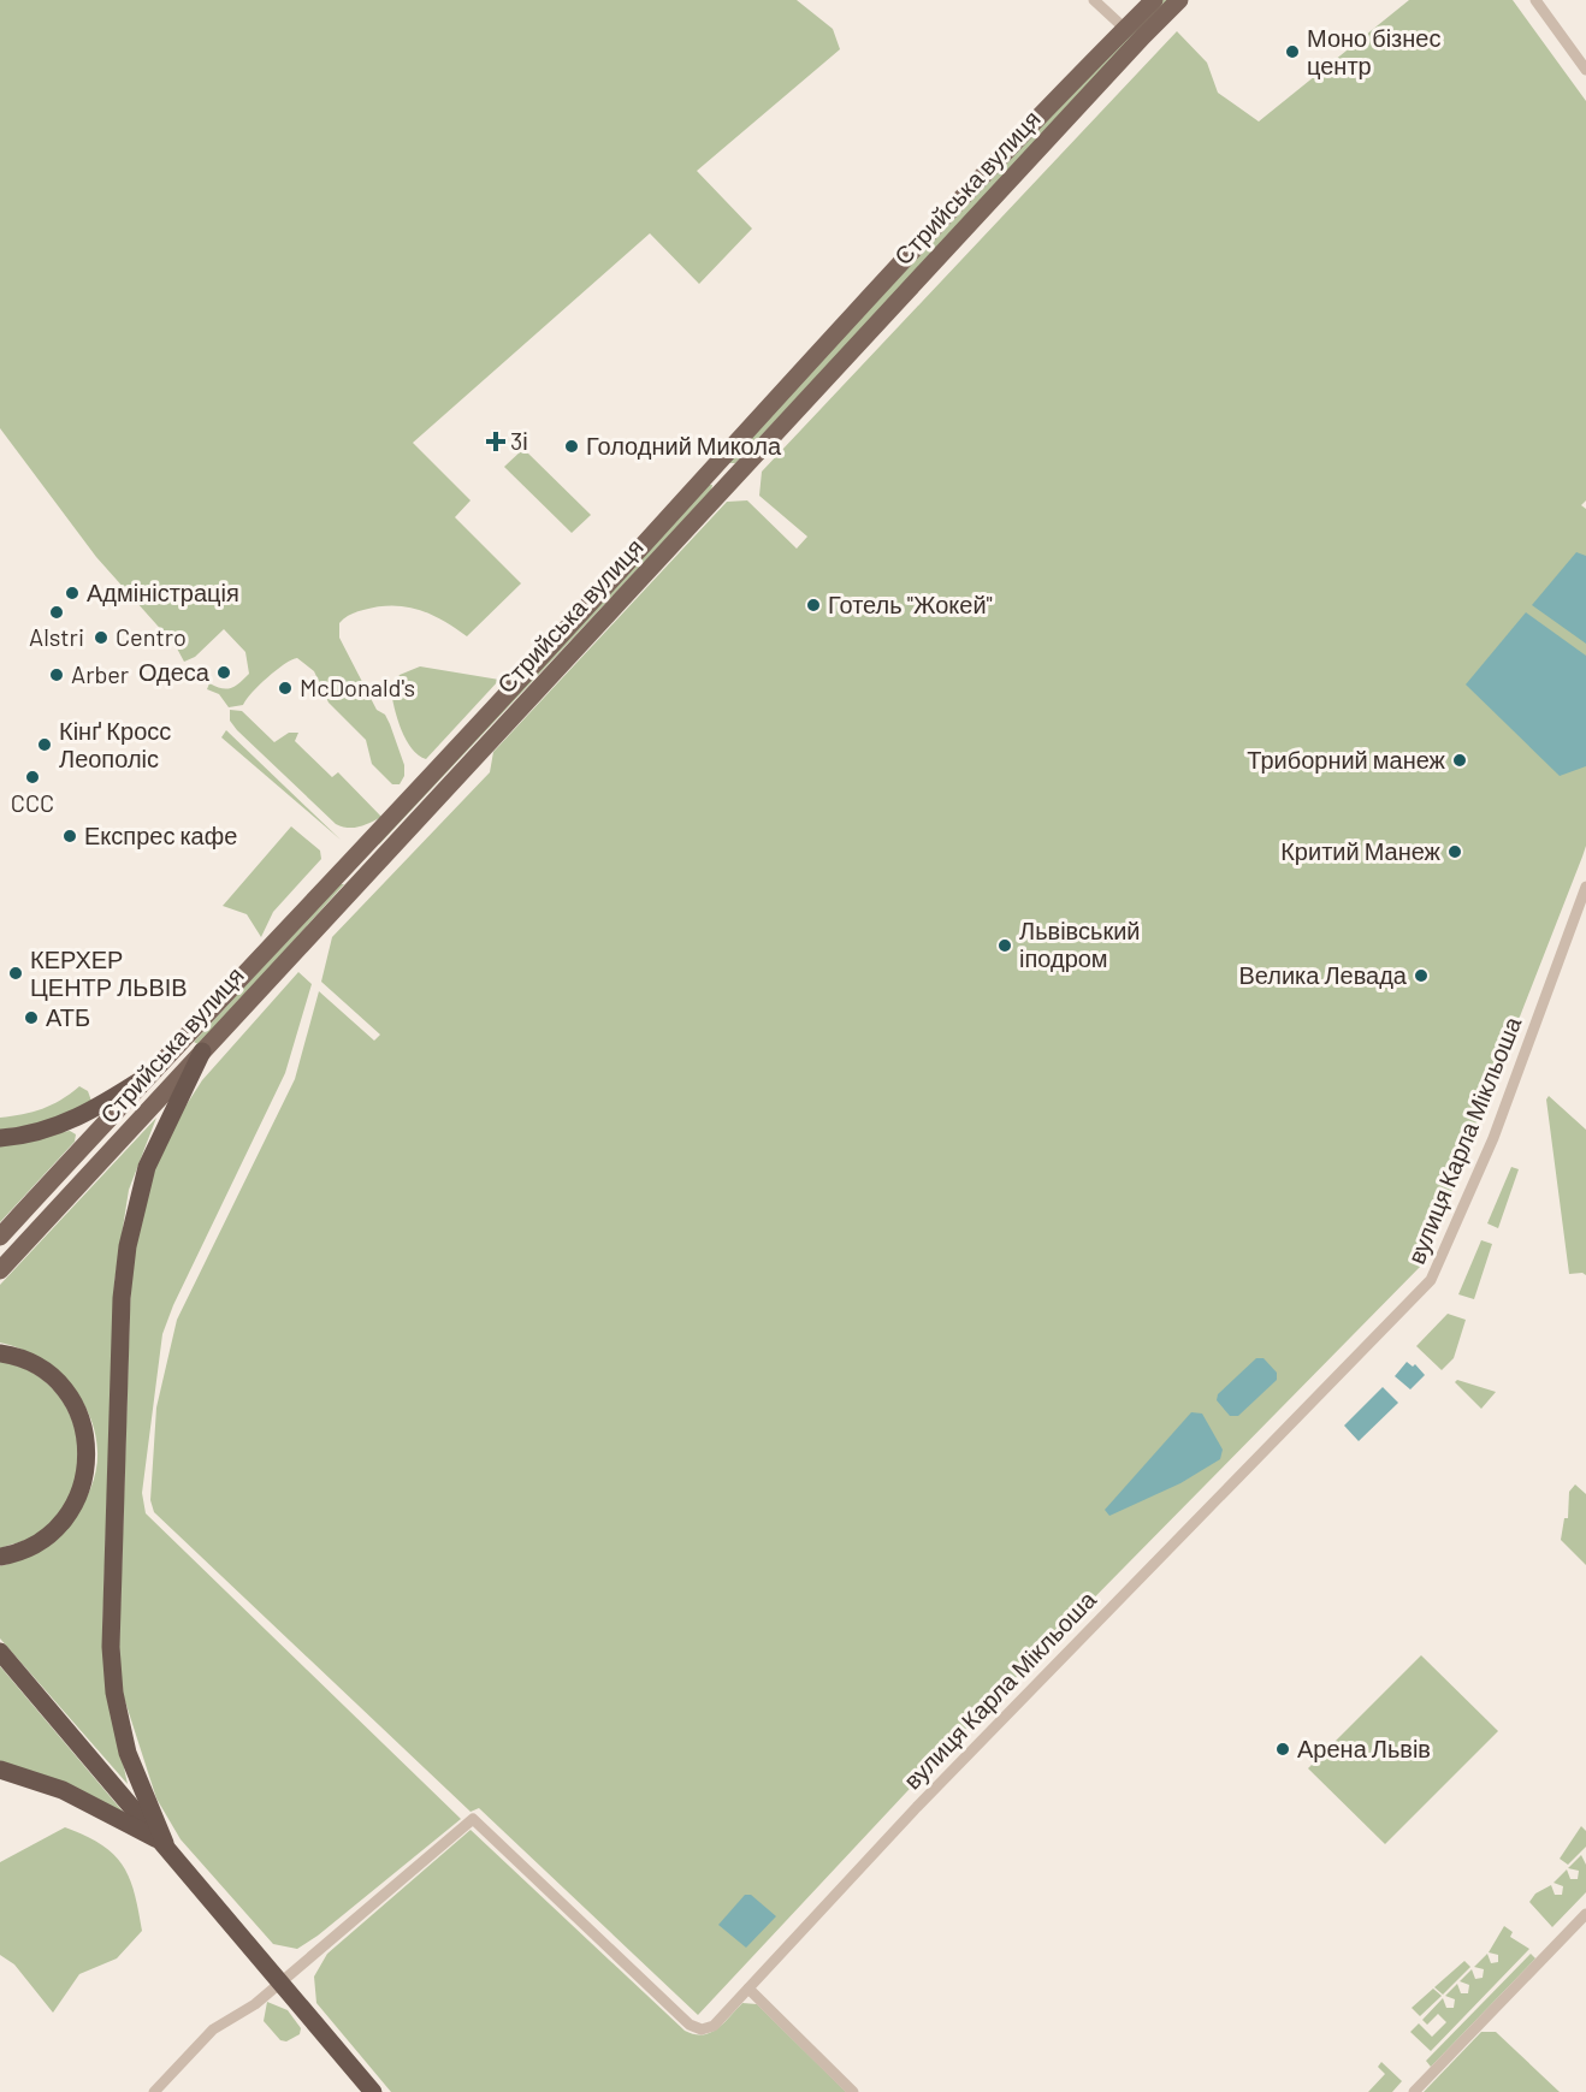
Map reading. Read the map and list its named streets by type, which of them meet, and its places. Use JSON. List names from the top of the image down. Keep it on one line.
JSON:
{"streets":{"main road":["Стрийська вулиця"],"street":["вулиця Карла Мікльоша"]},"places":{"other":["Моно бізнес центр","Голодний Микола","Адміністрація","Готель \"Жокей\"","Alstri","Centro","Одеса","Arber","McDonald's","Кінґ Кросс Леополіс","Триборний манеж","CCC","Експрес кафе","Критий Манеж","Львівський іподром","КЕРХЕР ЦЕНТР ЛЬВІВ","Велика Левада","АТБ","Арена Львів"],"health":["3і"]}}
